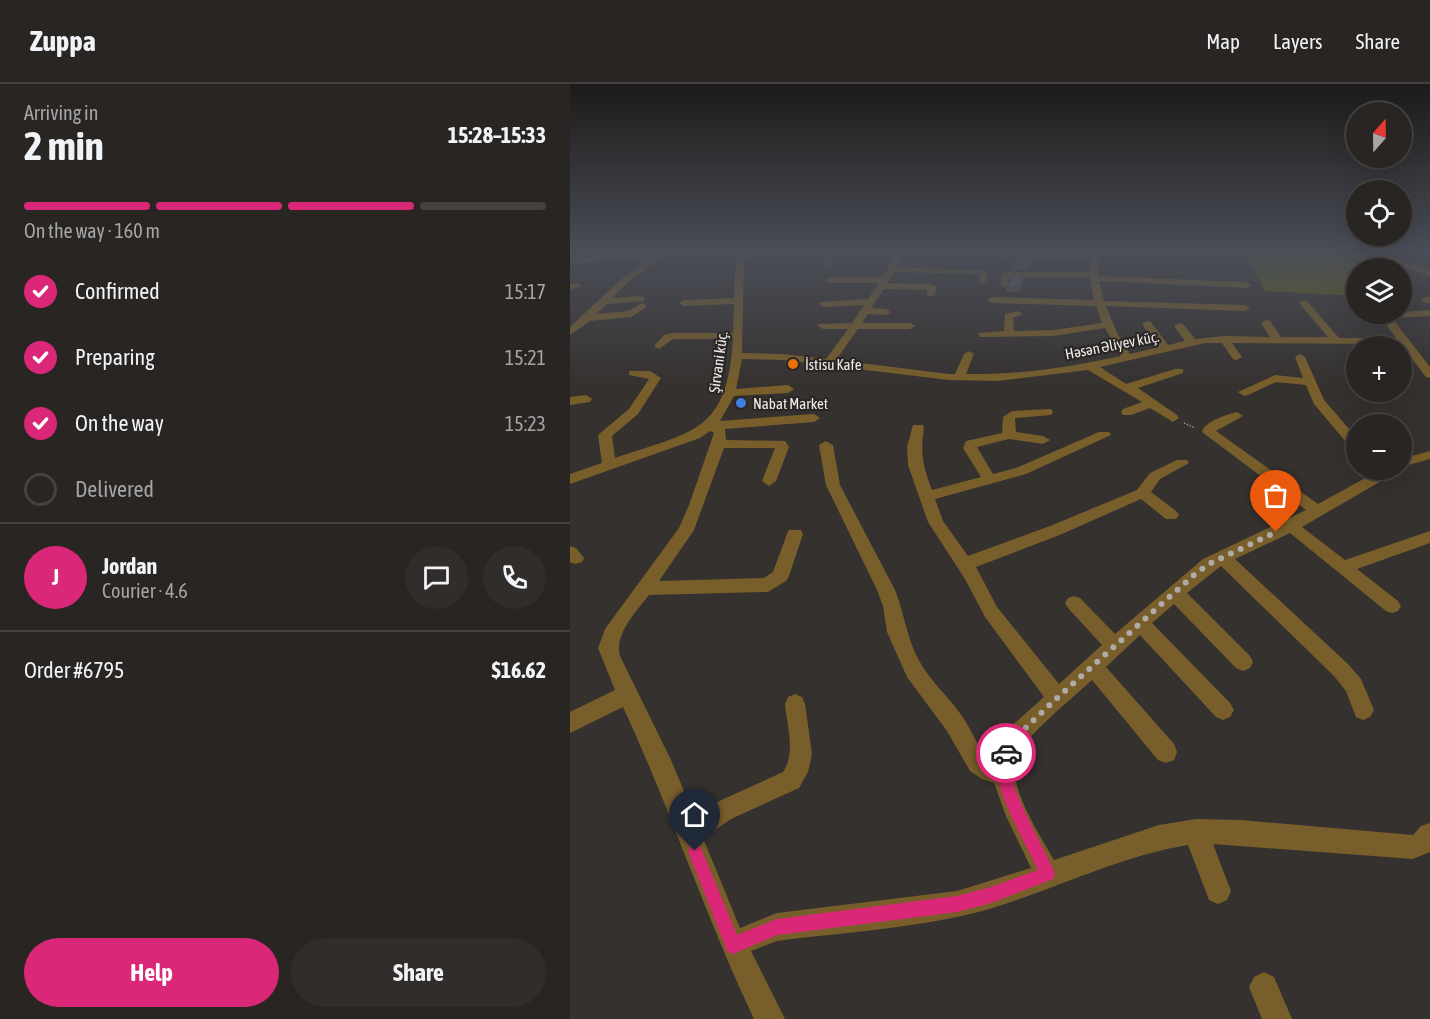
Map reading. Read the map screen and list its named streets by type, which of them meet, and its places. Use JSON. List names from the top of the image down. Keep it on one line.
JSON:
{"streets":{"street":["Həsən Əliyev küç.","Şirvani küç."]},"crossings":[["Həsən Əliyev küç.","Şirvani küç."]],"places":["İstisu Kafe","Nabat Market"],"north":"top","page":{"header":"Zuppa","nav":["Map","Layers","Share"],"heading":["2 min","Arriving in","15:28–15:33"],"panel":["Jordan","Courier · 4.6","Order #6795","$16.62"],"map_buttons":["+","−"],"bar":"On the way · 160 m","list":[["Confirmed","15:17"],["Preparing","15:21"],["On the way","15:23"],"Delivered"],"round":"J","buttons":["Help","Share"]}}
